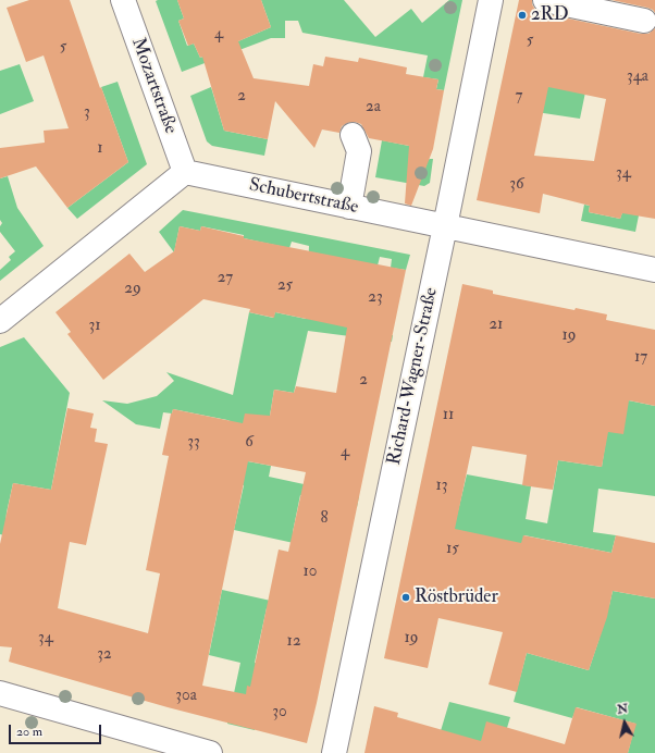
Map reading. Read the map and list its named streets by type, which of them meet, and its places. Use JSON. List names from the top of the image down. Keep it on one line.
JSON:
{"streets":{"street":["Mozartstraße","Schubertstraße","Richard-Wagner-Straße"]},"crossings":[["Mozartstraße","Schubertstraße"],["Schubertstraße","Richard-Wagner-Straße"]],"places":["2RD","Röstbrüder"],"house_numbers":["4","5","5","34a","2","7","2a","3","1","34","36","27","25","29","23","21","31","19","17","2","11","33","6","4","13","8","15","10","34","19","12","32","30a","30"],"scale_bar":"20 m","north":"top"}
